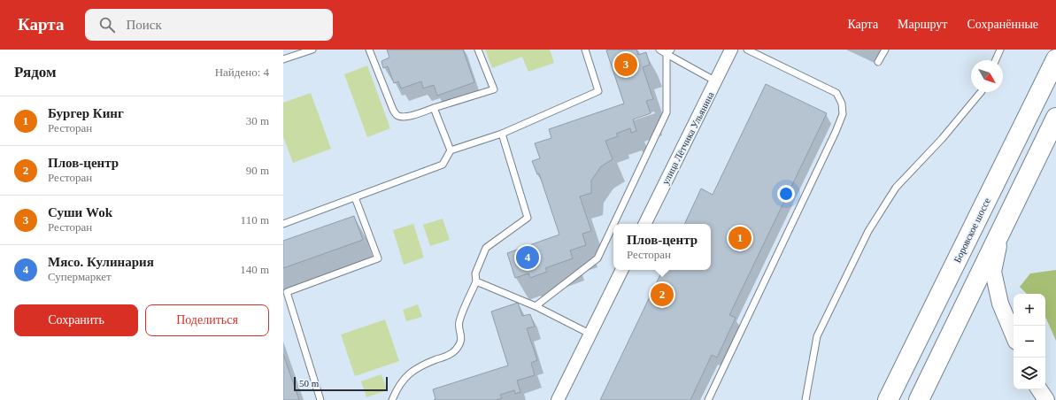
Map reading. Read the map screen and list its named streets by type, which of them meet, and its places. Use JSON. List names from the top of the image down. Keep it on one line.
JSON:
{"streets":{"main road":["Боровское шоссе"],"street":["улица Лётчика Ульянина"]},"scale_bar":"50 m","north":"bottom right","page":{"header":"Карта","search":"Поиск","nav":["Карта","Маршрут","Сохранённые"],"heading":["Рядом","Найдено: 4"],"pins":["3","1","4","2"],"list":[{"mark":"1","name":"Бургер Кинг","note":"Ресторан","value":"30 m"},{"mark":"2","name":"Плов-центр","note":"Ресторан","value":"90 m"},{"mark":"3","name":"Суши Wok","note":"Ресторан","value":"110 m"},{"mark":"4","name":"Мясо. Кулинария","note":"Супермаркет","value":"140 m"}],"popup":["Плов-центр","Ресторан"],"buttons":["Сохранить","Поделиться"],"map_buttons":["+","−"],"scale":"50 m"}}
